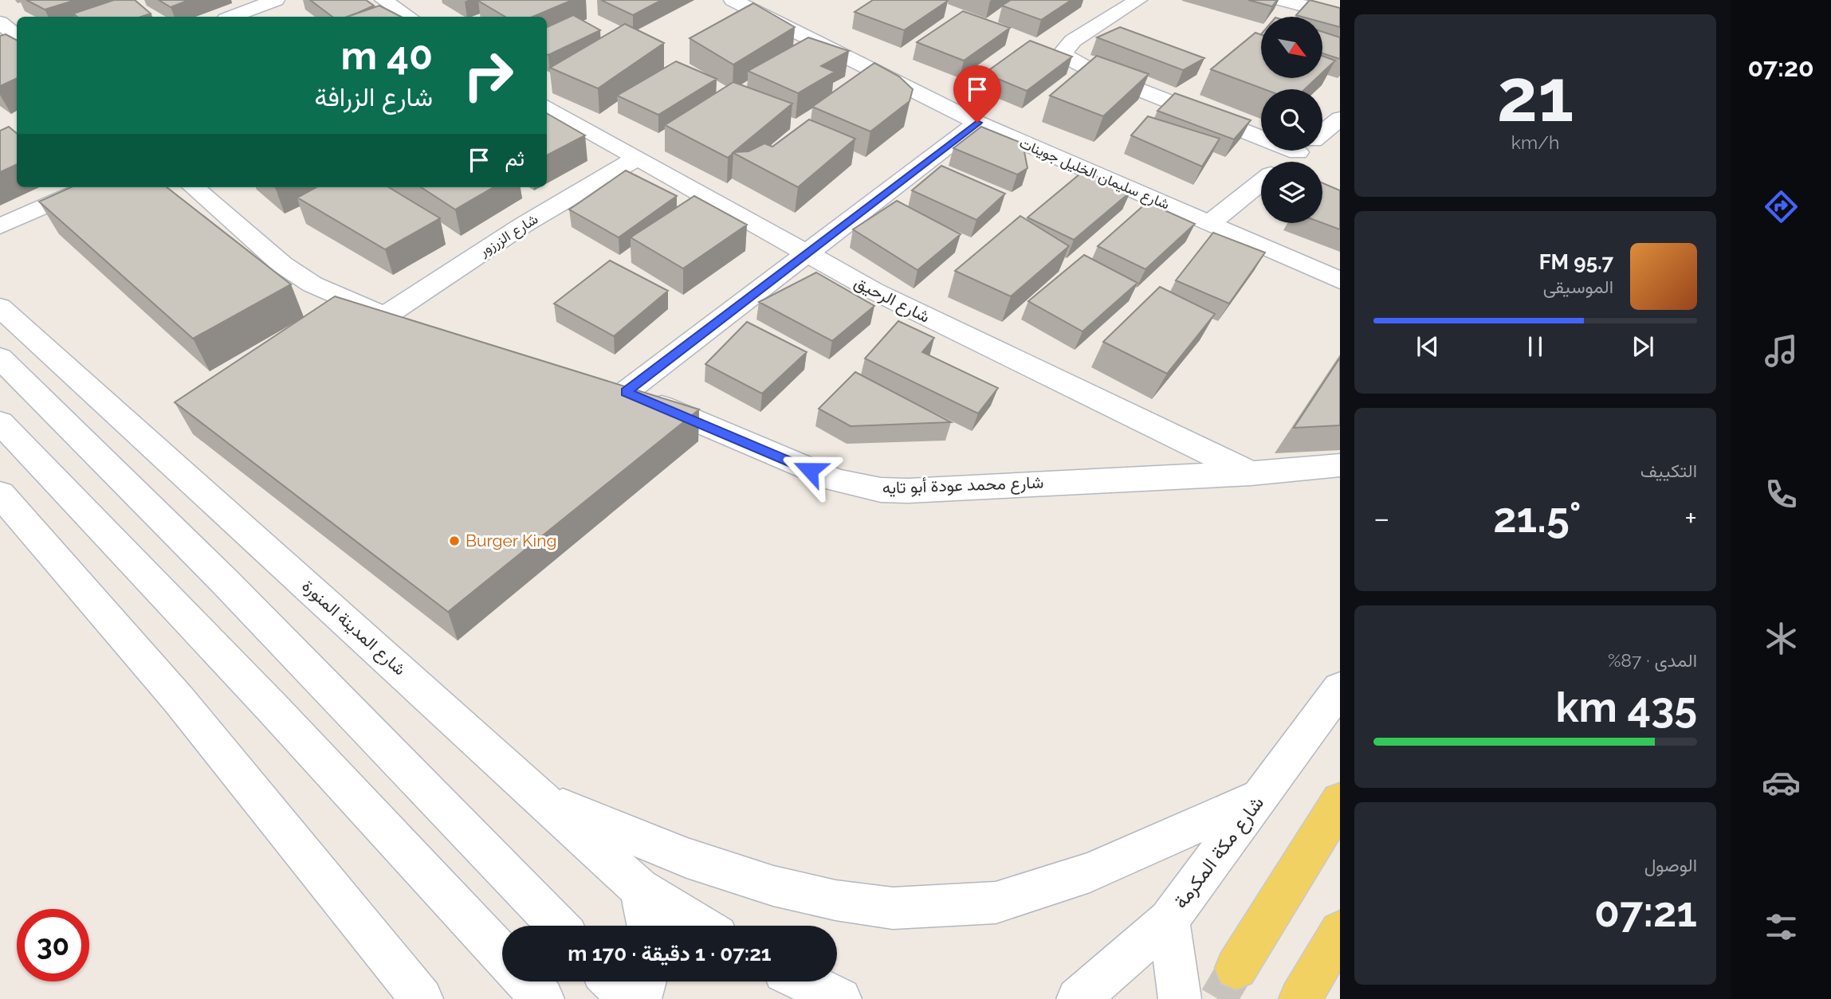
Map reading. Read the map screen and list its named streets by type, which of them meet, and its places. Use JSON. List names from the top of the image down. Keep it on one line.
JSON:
{"streets":{"street":["شارع سليمان الخليل جوينات","شارع الزرزور","شارع الرحيق","شارع محمد عودة أبو تايه","شارع المدينة المنورة","شارع مكة المكرمة"]},"crossings":[["شارع الزرزور","شارع الرحيق"],["شارع الرحيق","شارع محمد عودة أبو تايه"]],"places":["Burger King"],"north":"bottom right","page":{"tabs":"07:20","tile":[["21","km/h"],"التكييف",["المدى · 87%","435 km"],["الوصول","07:21"]],"turn":["40 m","شارع الزرافة"],"then":"ثم","song":["95.7 FM","الموسيقى"],"heat":["−","21.5°","+"],"limit":"30","trip":"07:21 · 1 دقيقة · 170 m"}}
